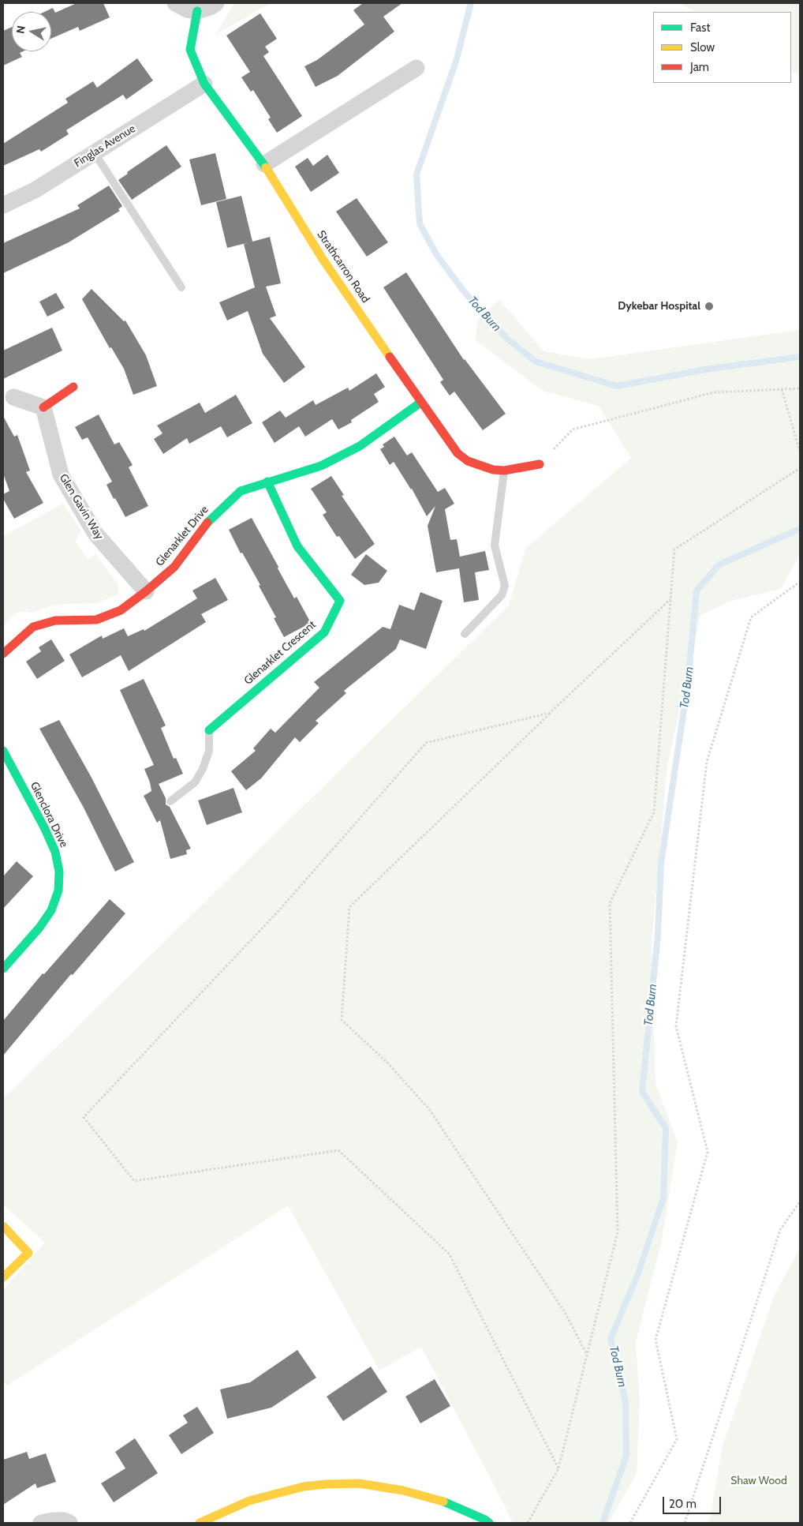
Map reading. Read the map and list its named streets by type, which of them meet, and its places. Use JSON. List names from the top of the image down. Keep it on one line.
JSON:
{"streets":{"street":["Finglas Avenue","Strathcarron Road","Glen Gavin Way","Glenarklet Drive","Glenarklet Crescent","Glenclora Drive"]},"crossings":[["Finglas Avenue","Strathcarron Road"],["Strathcarron Road","Glenarklet Drive"],["Glen Gavin Way","Glenarklet Drive"],["Glenarklet Drive","Glenarklet Crescent"]],"water":["Tod Burn"],"parks":["Shaw Wood"],"places":["Dykebar Hospital"],"legend":["Fast","Slow","Jam"],"scale_bar":"20 m","north":"left"}
